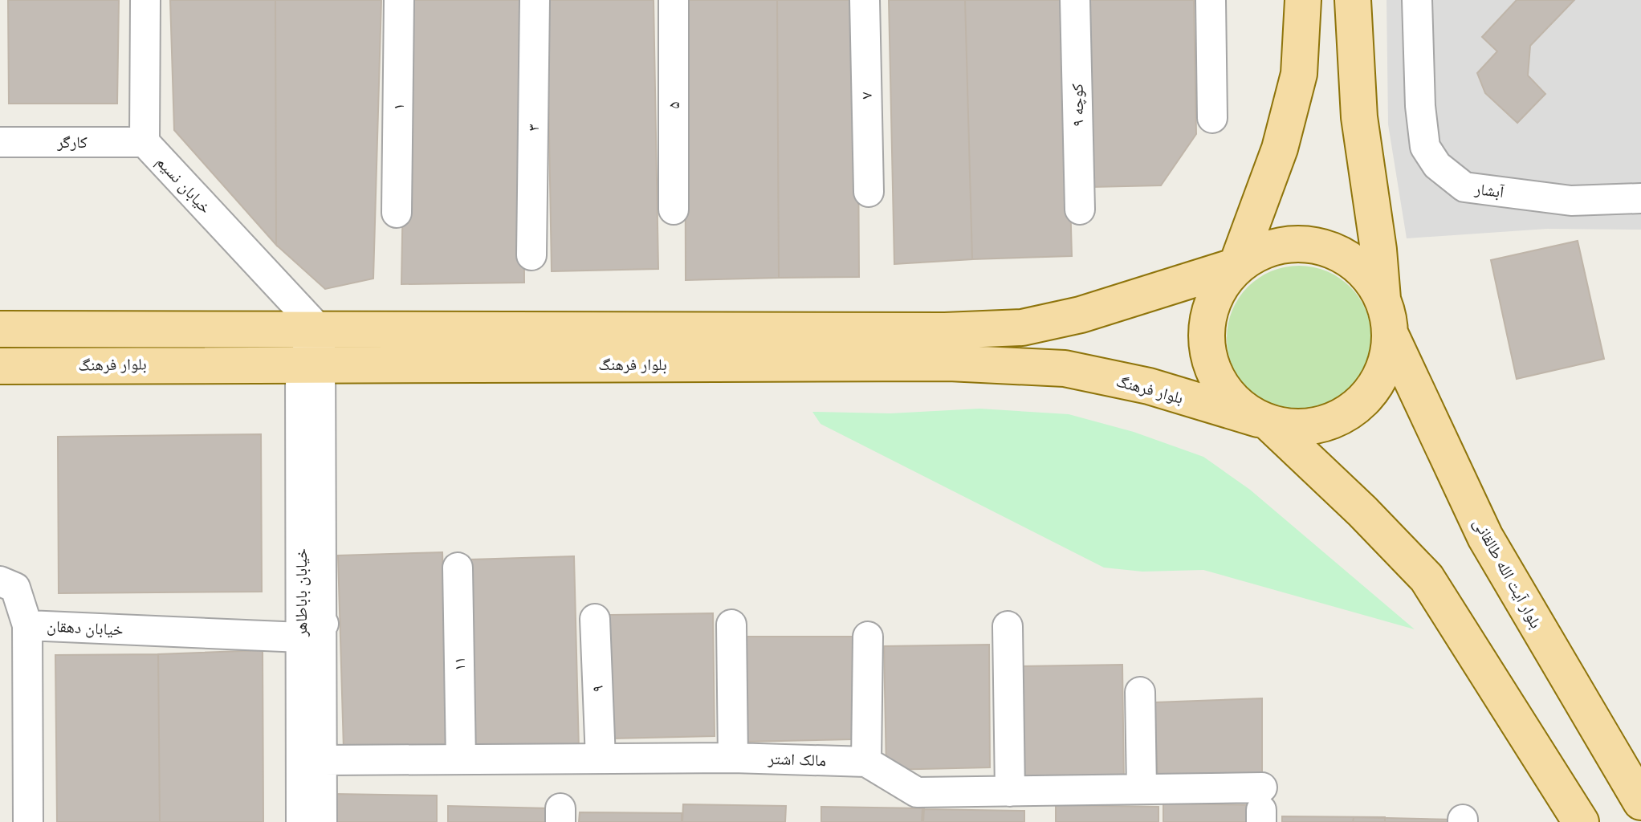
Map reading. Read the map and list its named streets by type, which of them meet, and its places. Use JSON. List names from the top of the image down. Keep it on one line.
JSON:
{"streets":{"main road":["بلوار فرهنگ","بلوار آیت الله طالقانی"],"street":["۷","۵","کوچه ۹","۱","۳","کارگر","خیابان نسیم","آبشار","خیابان باباطاهر","خیابان دهقان","۱۱","۹","مالک اشتر"]},"crossings":[["کارگر","خیابان نسیم"],["بلوار فرهنگ","بلوار آیت الله طالقانی"],["بلوار فرهنگ","خیابان باباطاهر"],["خیابان باباطاهر","خیابان دهقان"],["خیابان باباطاهر","مالک اشتر"],["۱۱","مالک اشتر"],["۹","مالک اشتر"]]}
